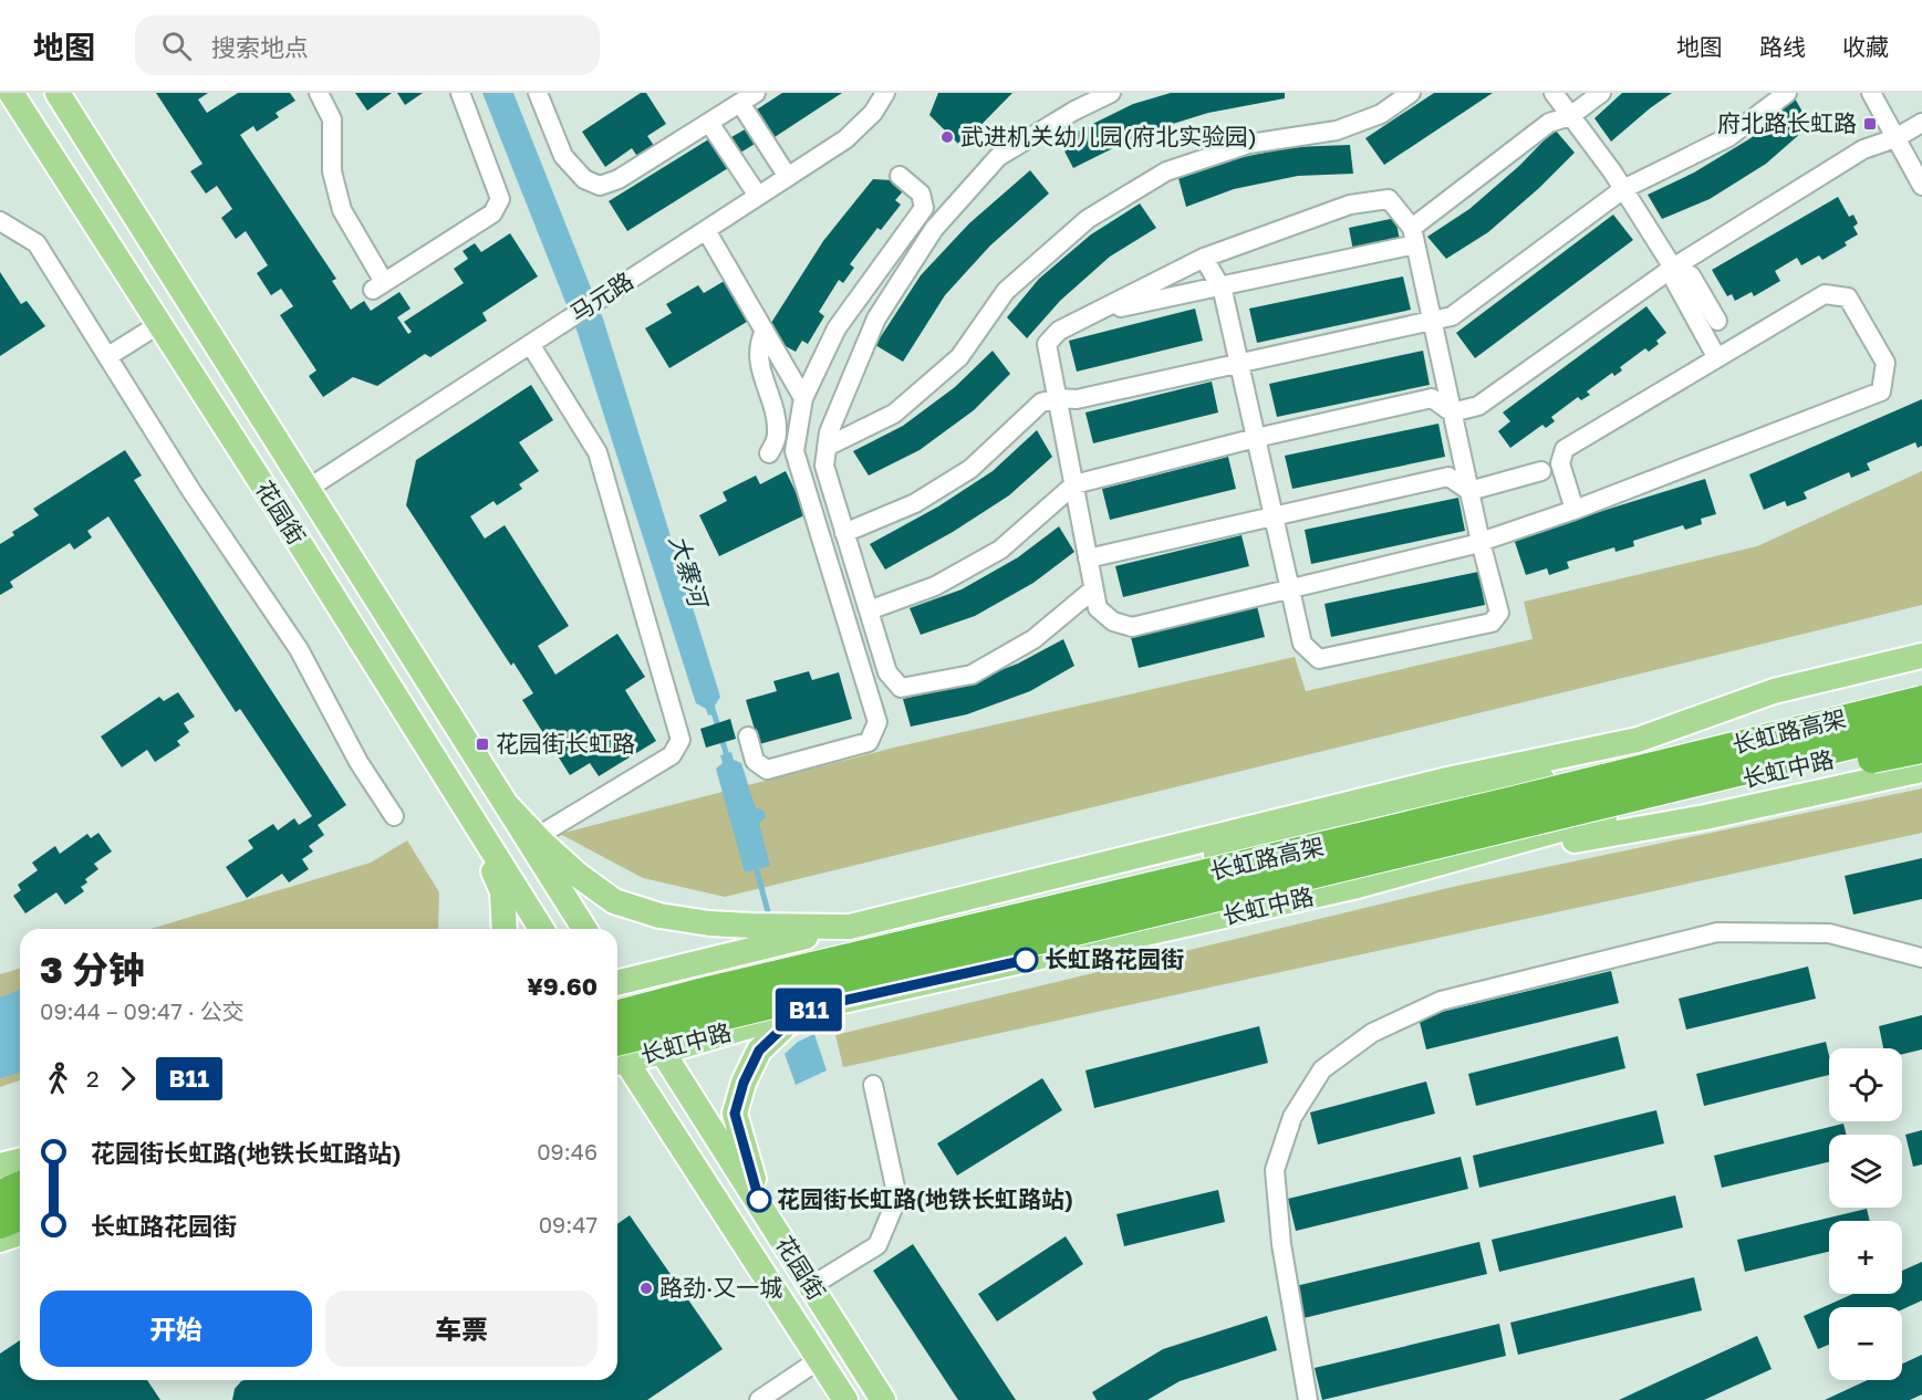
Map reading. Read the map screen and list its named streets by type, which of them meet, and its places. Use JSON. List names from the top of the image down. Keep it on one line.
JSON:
{"streets":{"highway":["长虹路高架"],"main road":["花园街","长虹中路"],"street":["马元路"]},"crossings":[["马元路","花园街"],["花园街","长虹中路"]],"water":["大寨河"],"places":{"transit":["府北路长虹路","花园街长虹路"],"other":["武进机关幼儿园(府北实验园)","长虹路花园街","花园街长虹路(地铁长虹路站)","路劲·又一城"]},"lines":["bus line B11"],"page":{"header":"地图","search":"搜索地点","nav":["地图","路线","收藏"],"on_map":"B11","heading":["3 分钟","09:44 – 09:47 · 公交","¥9.60"],"legs":["2","B11"],"map_buttons":["+","−"],"list":[{"name":"花园街长虹路(地铁长虹路站)","value":"09:46"},{"name":"长虹路花园街","value":"09:47"}],"buttons":["开始","车票"]}}
